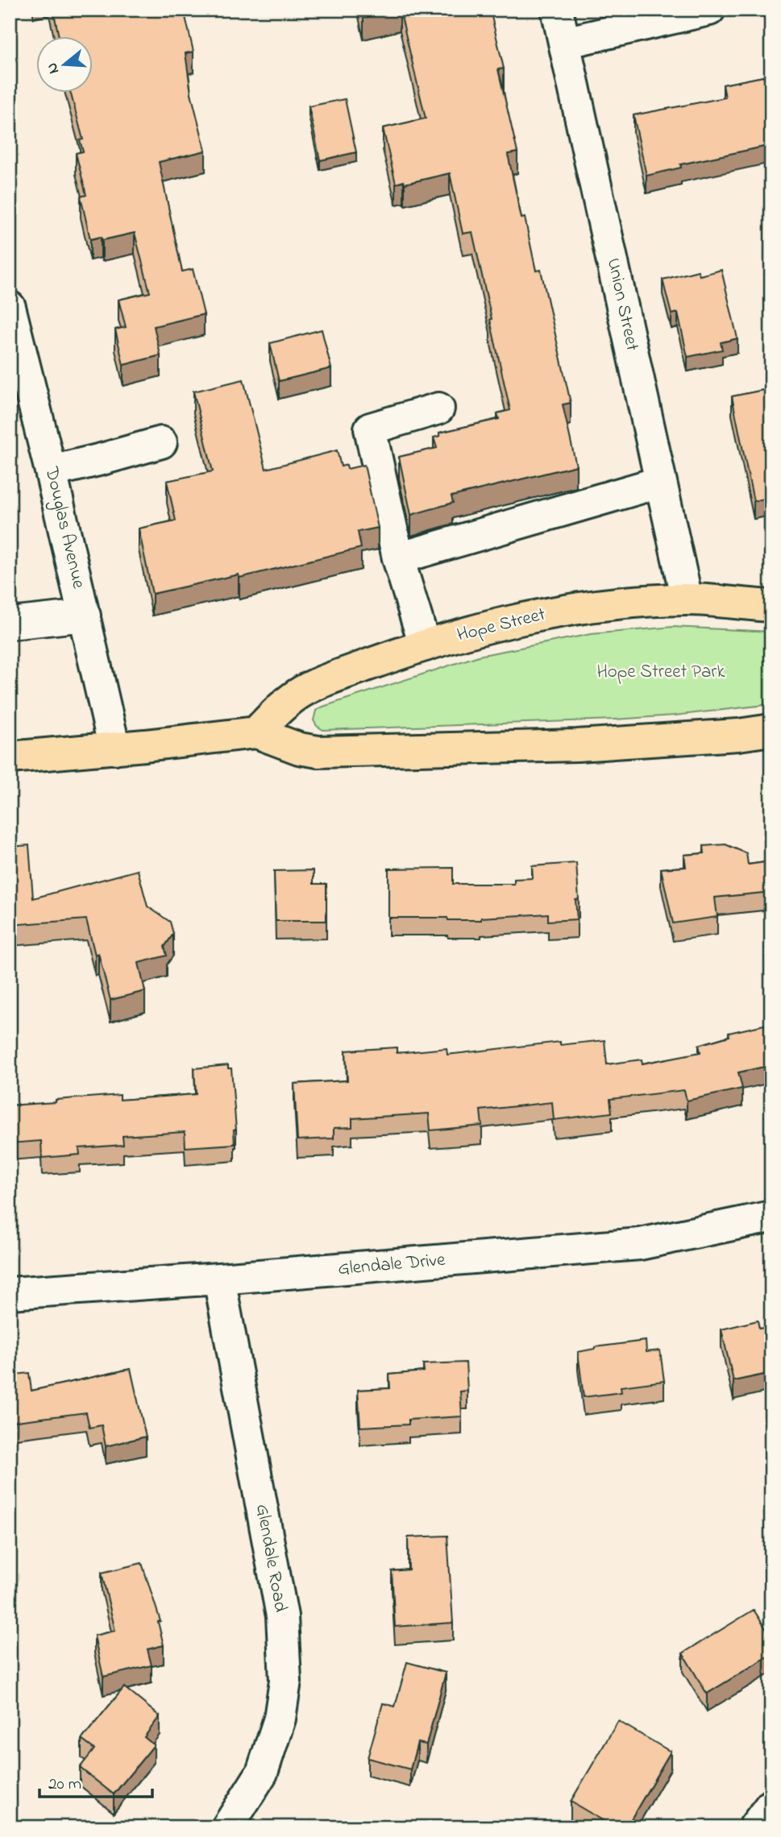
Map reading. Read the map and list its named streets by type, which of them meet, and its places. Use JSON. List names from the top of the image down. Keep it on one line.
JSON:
{"streets":{"main road":["Hope Street"],"street":["Union Street","Douglas Avenue","Glendale Drive","Glendale Road"]},"crossings":[["Union Street","Hope Street"],["Glendale Drive","Glendale Road"]],"parks":["Hope Street Park"],"scale_bar":"20 m","north":"left"}
